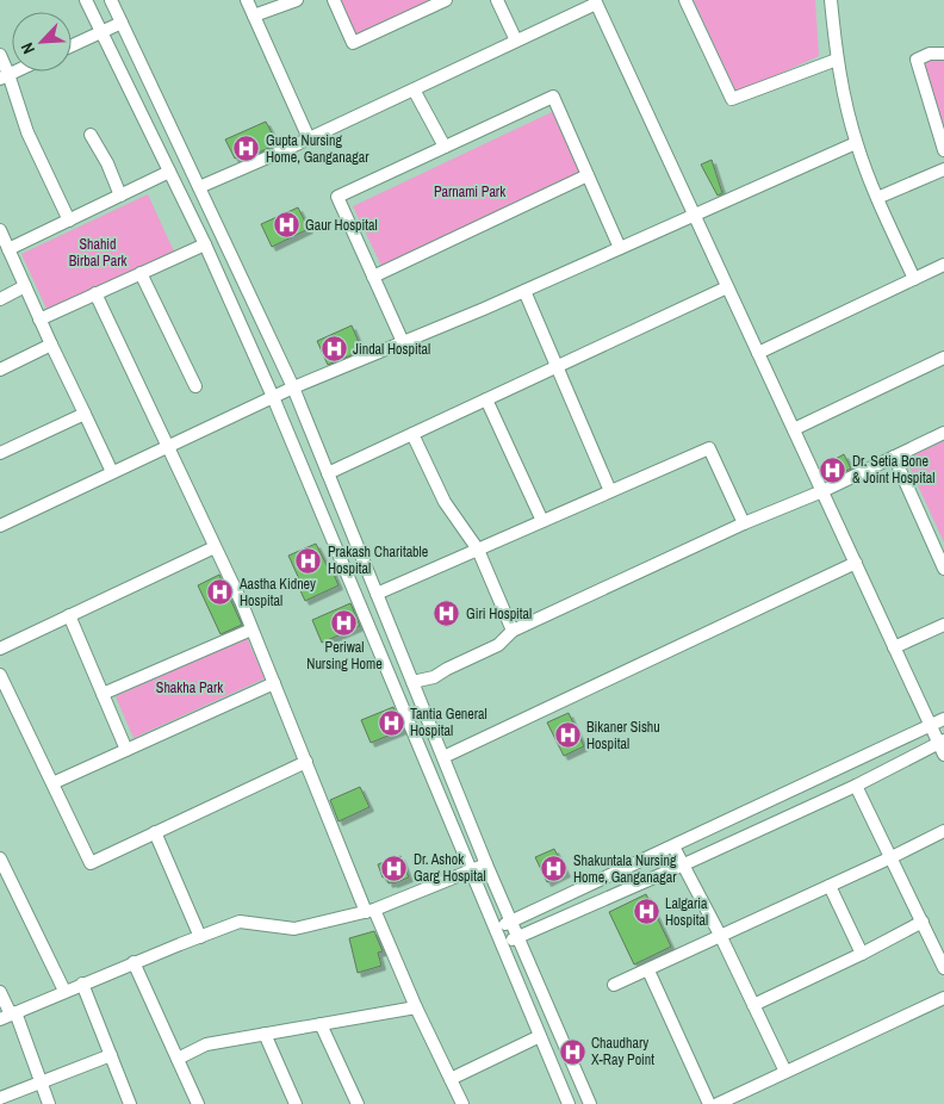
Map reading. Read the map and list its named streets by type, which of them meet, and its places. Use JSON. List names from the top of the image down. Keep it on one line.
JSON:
{"parks":["Parnami Park","Shahid Birbal Park","Shakha Park"],"places":{"hospital":["Gupta Nursing Home, Ganganagar","Gaur Hospital","Jindal Hospital","Dr. Setia Bone & Joint Hospital","Prakash Charitable Hospital","Aastha Kidney Hospital","Giri Hospital","Periwal Nursing Home","Tantia General Hospital","Bikaner Sishu Hospital","Dr. Ashok Garg Hospital","Shakuntala Nursing Home, Ganganagar","Lalgaria Hospital","Chaudhary X-Ray Point"]},"north":"bottom left"}
